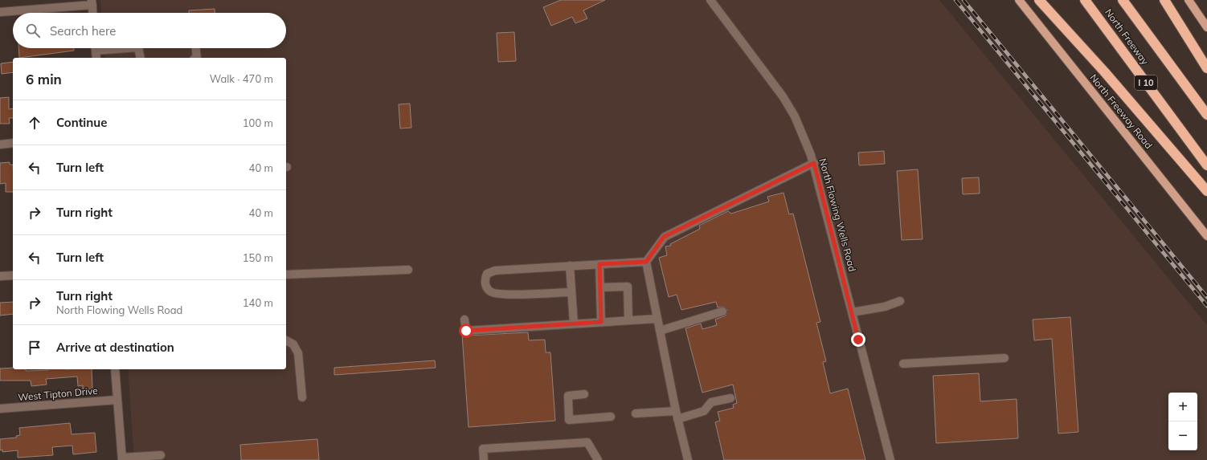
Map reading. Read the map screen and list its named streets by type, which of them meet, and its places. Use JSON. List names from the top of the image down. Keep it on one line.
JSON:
{"streets":{"highway":["North Freeway","I 10"],"main road":["North Freeway Road"],"street":["North Flowing Wells Road","West Tipton Drive"]},"page":{"search":"Search here","heading":["6 min","Walk · 470 m"],"list":[["Continue","100 m"],["Turn left","40 m"],["Turn right","40 m"],["Turn left","150 m"],["Turn right","North Flowing Wells Road","140 m"],"Arrive at destination"],"map_buttons":["+","−"]}}
